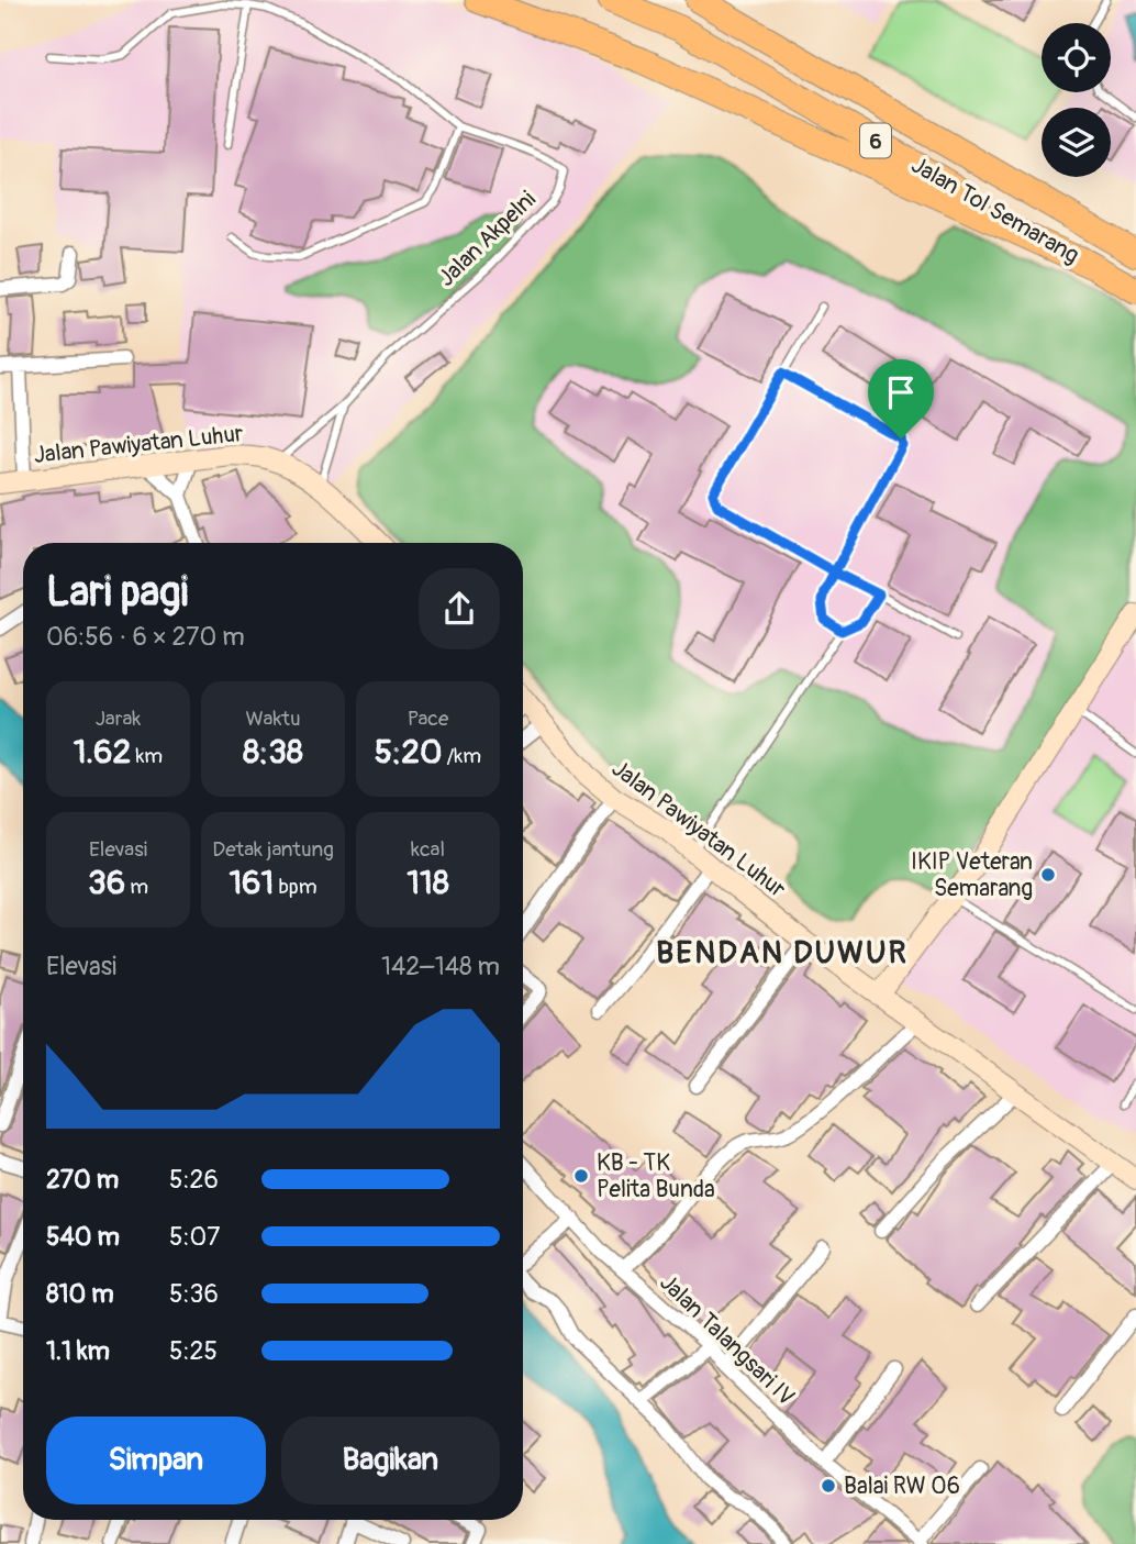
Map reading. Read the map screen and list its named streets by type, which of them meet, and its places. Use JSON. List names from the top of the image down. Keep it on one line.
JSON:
{"streets":{"highway":["6","Jalan Tol Semarang"],"main road":["Jalan Pawiyatan Luhur"],"street":["Jalan Talangsari IV"],"lane":["Jalan Akpelni"]},"crossings":[["Jalan Akpelni","Jalan Pawiyatan Luhur"]],"districts":["BENDAN DUWUR"],"places":["IKIP Veteran Semarang","KB - TK Pelita Bunda","Balai RW 06"],"page":{"heading":["Lari pagi","06:56 · 6 × 270 m"],"stats":[["Jarak","1.62 km"],["Waktu","8:38"],["Pace","5:20 /km"],["Elevasi","36 m"],["Detak jantung","161 bpm"],["kcal","118"]],"chart":["Elevasi","142–148 m"],"list":[{"name":"270 m","note":"5:26"},{"name":"540 m","note":"5:07"},{"name":"810 m","note":"5:36"},{"name":"1.1 km","note":"5:25"}],"buttons":["Simpan","Bagikan"]}}
